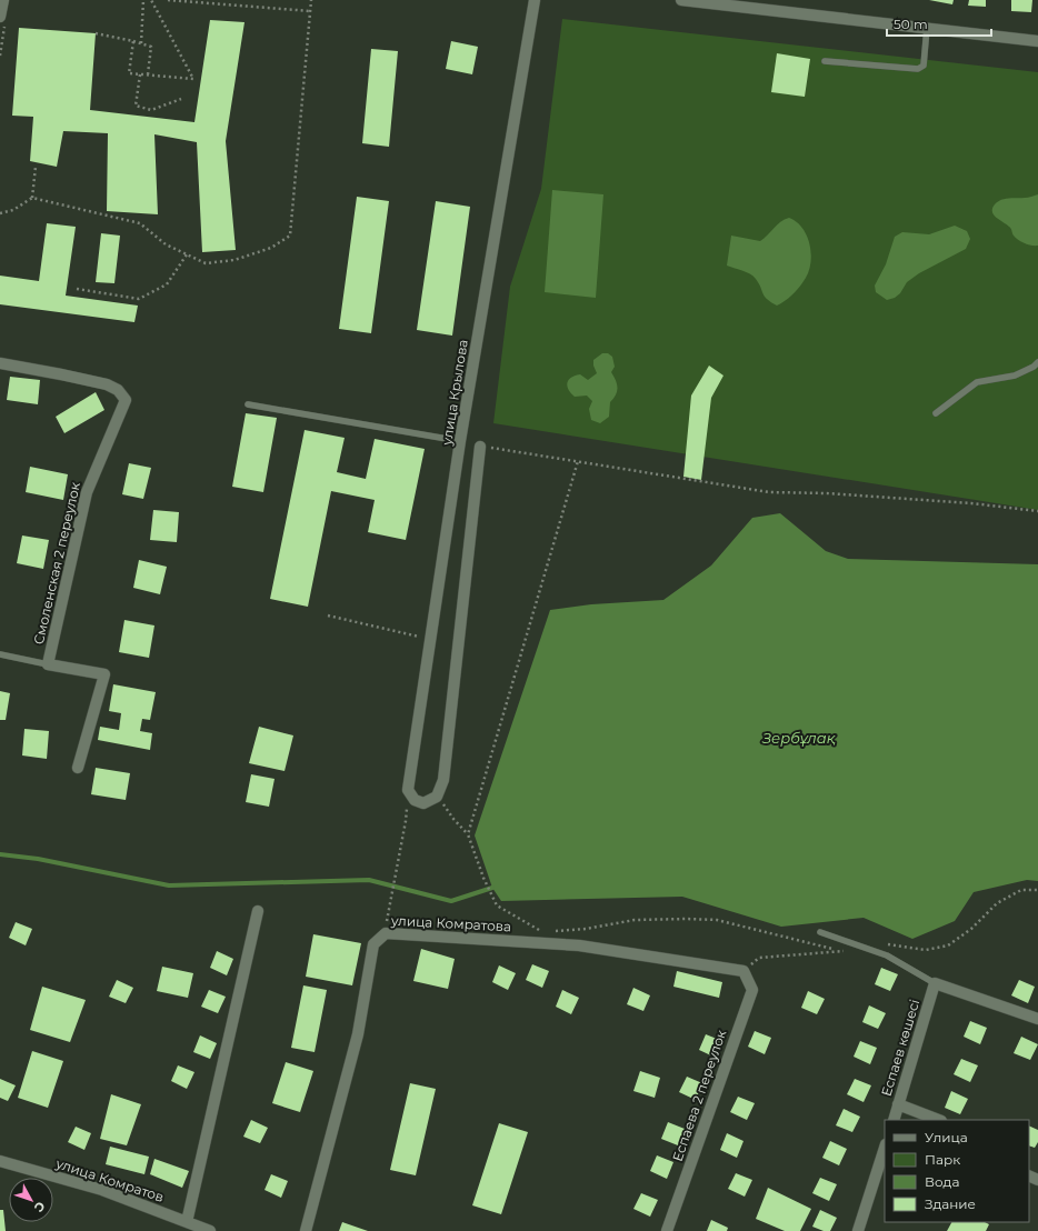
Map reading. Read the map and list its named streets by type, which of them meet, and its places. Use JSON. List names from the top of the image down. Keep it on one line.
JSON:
{"streets":{"street":["улица Крылова","Смоленская 2 переулок","улица Комратова","Еспаев көшесі","Еспаева 2 переулок","улица Комратов"]},"crossings":[["улица Комратова","Еспаева 2 переулок"]],"water":["Зербұлақ"],"legend":["Улица","Парк","Вода","Здание"],"scale_bar":"50 m","north":"bottom right"}
